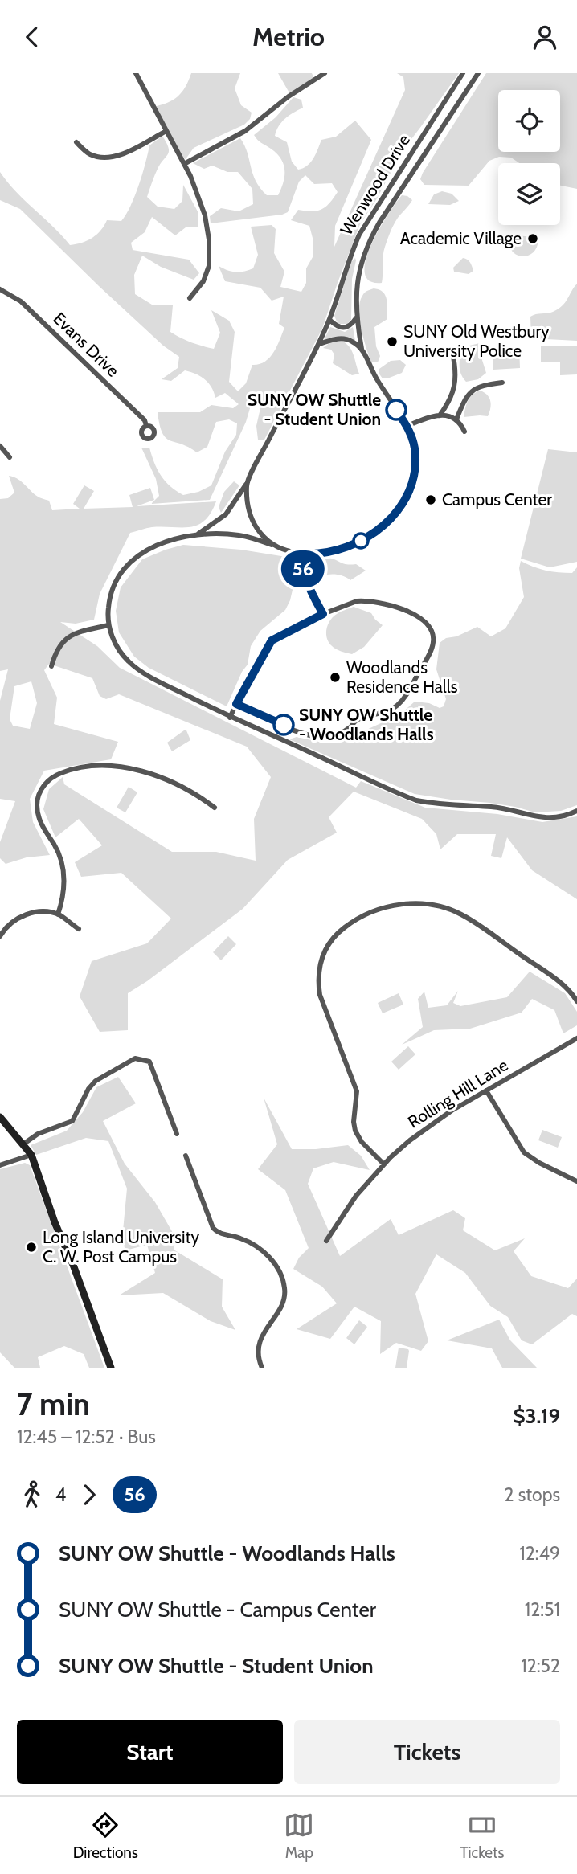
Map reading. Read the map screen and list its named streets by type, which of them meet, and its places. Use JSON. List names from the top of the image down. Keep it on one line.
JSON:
{"streets":{"street":["Wenwood Drive","Evans Drive","Rolling Hill Lane"]},"places":["Academic Village","SUNY Old Westbury University Police","SUNY OW Shuttle - Student Union","Campus Center","Woodlands Residence Halls","SUNY OW Shuttle - Woodlands Halls","Long Island University C. W. Post Campus"],"lines":["bus line 56"],"page":{"header":"Metrio","on_map":"56","heading":["7 min","12:45 – 12:52 · Bus","$3.19"],"legs":["4","56","2 stops"],"list":[{"name":"SUNY OW Shuttle - Woodlands Halls","value":"12:49"},{"name":"SUNY OW Shuttle - Campus Center","value":"12:51"},{"name":"SUNY OW Shuttle - Student Union","value":"12:52"}],"buttons":["Start","Tickets"],"tabs":["Directions","Map","Tickets"]}}
